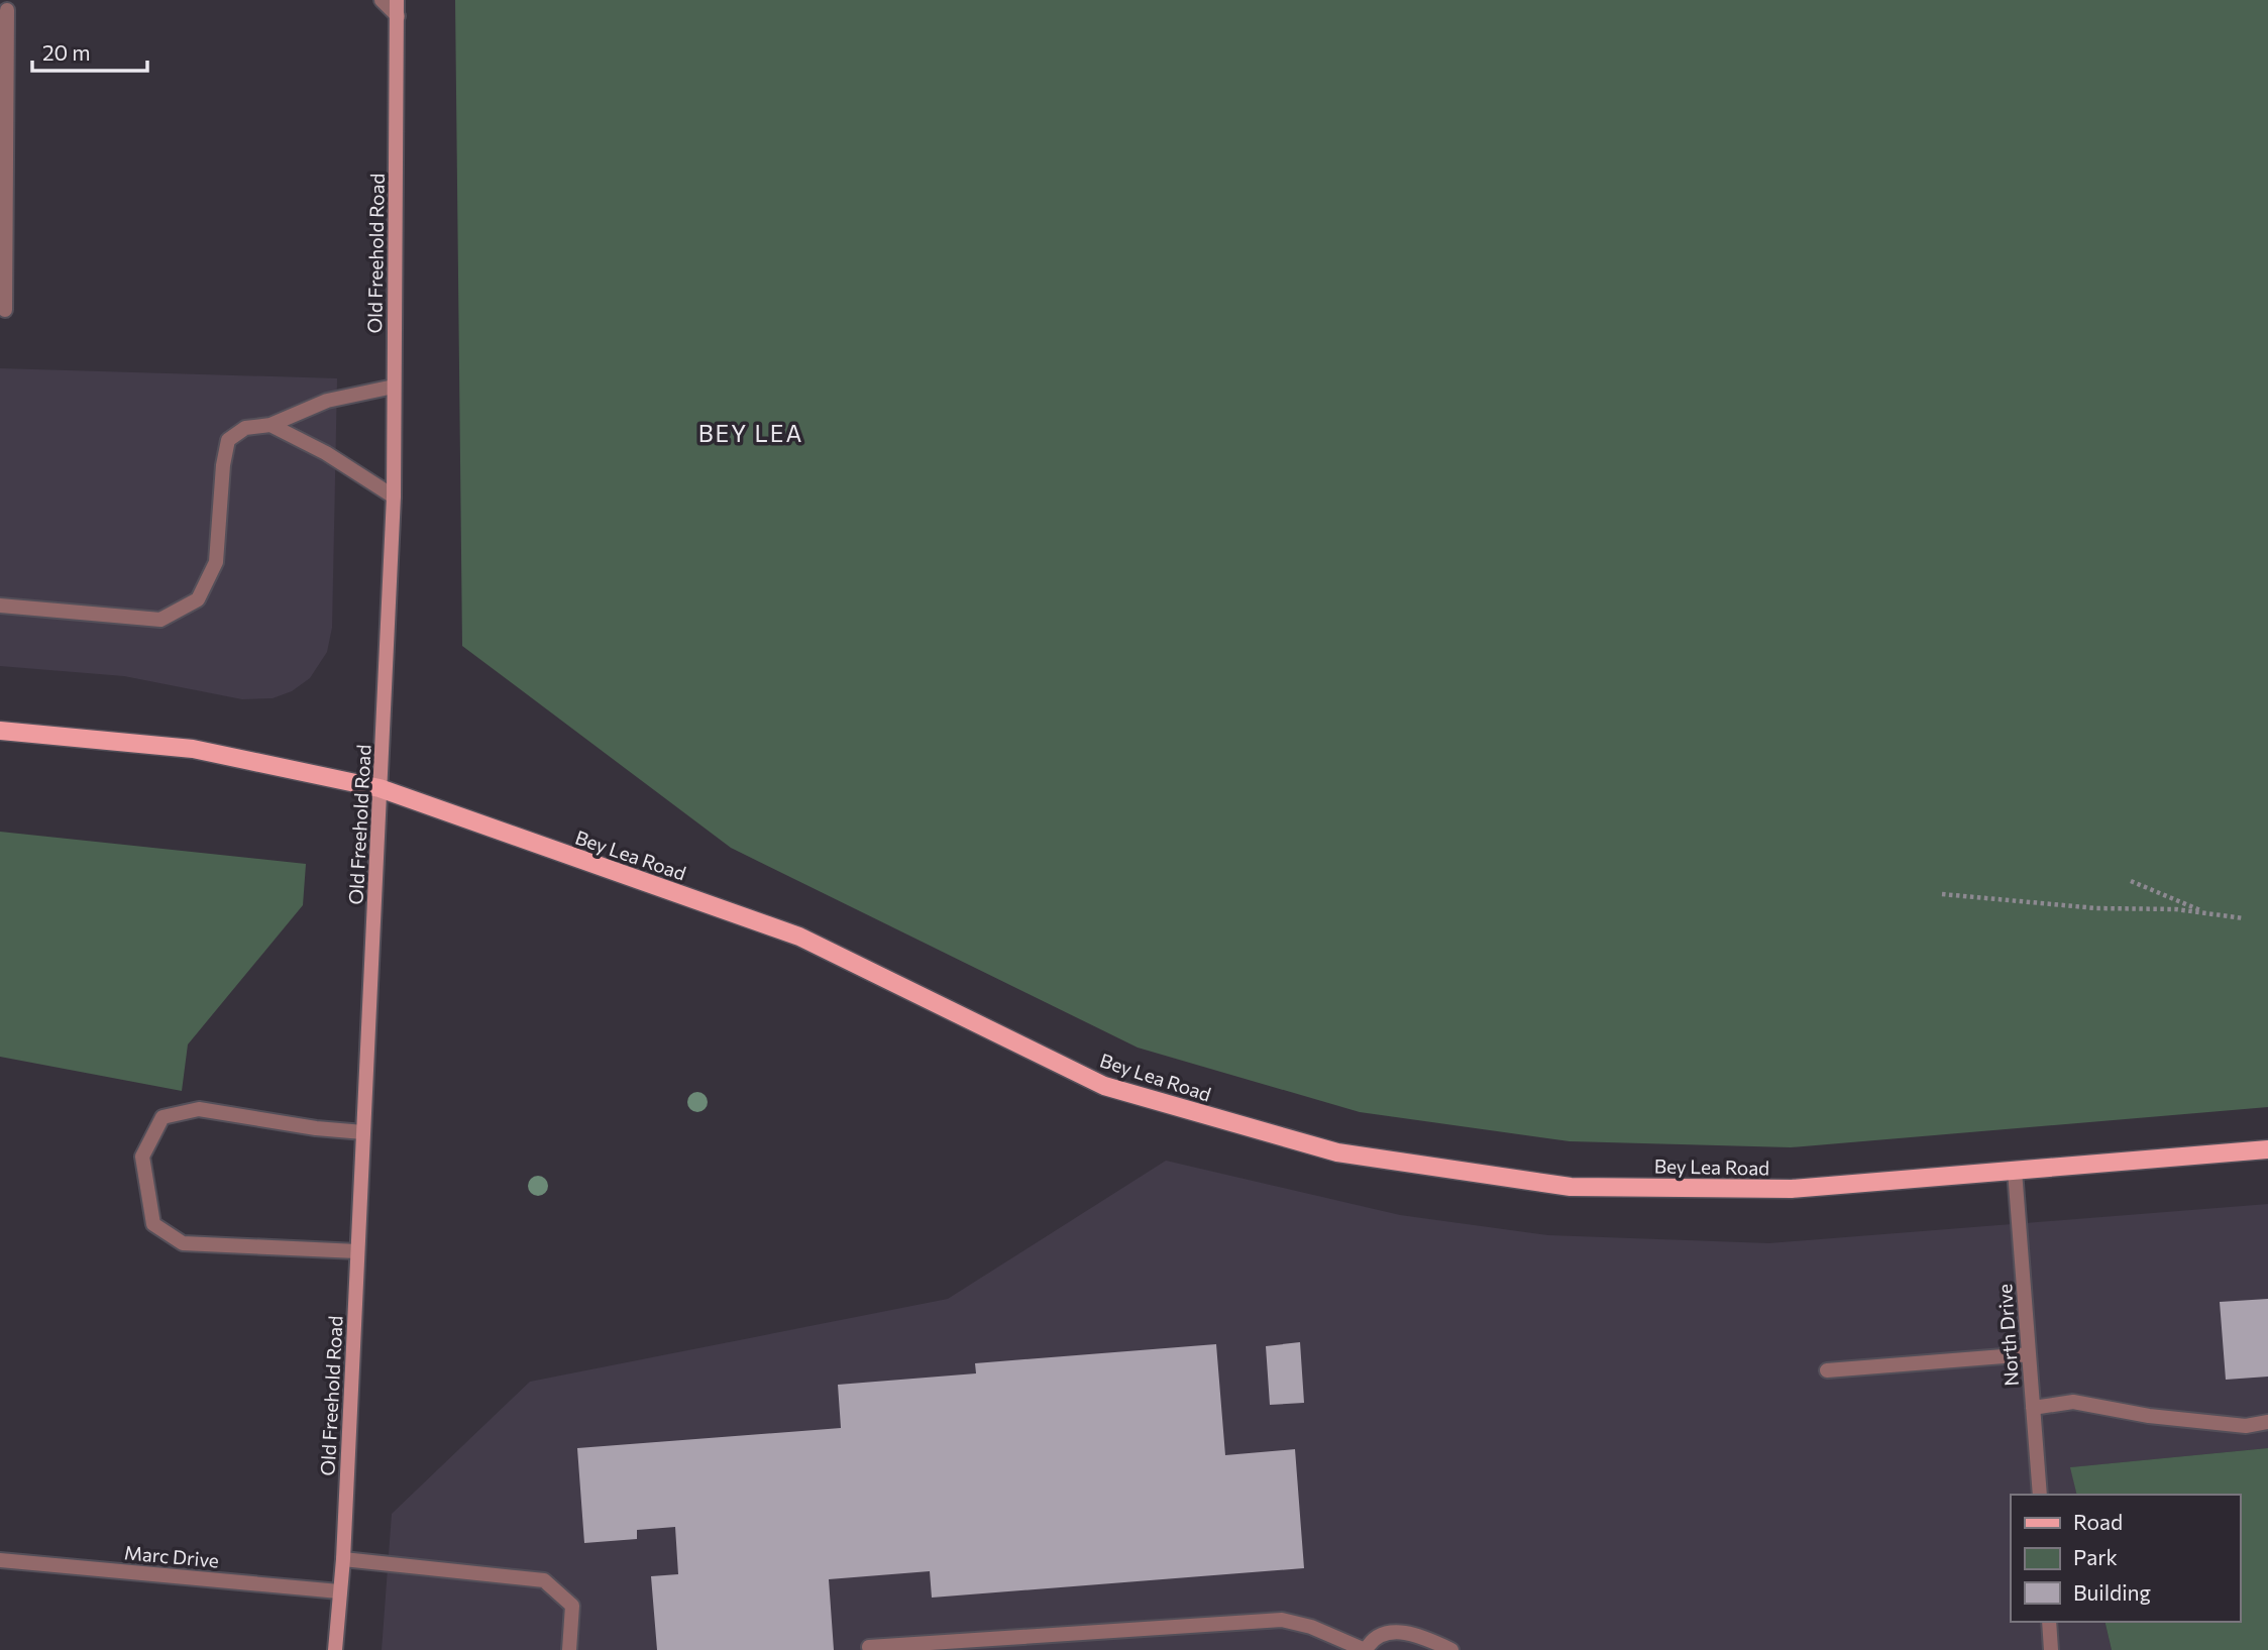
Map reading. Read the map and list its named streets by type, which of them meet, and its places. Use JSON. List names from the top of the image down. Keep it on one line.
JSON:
{"streets":{"main road":["Old Freehold Road","Bey Lea Road"],"street":["North Drive","Marc Drive"]},"crossings":[["Old Freehold Road","Bey Lea Road"],["Old Freehold Road","Marc Drive"],["Bey Lea Road","North Drive"]],"districts":["BEY LEA"],"legend":["Road","Park","Building"],"scale_bar":"20 m"}
